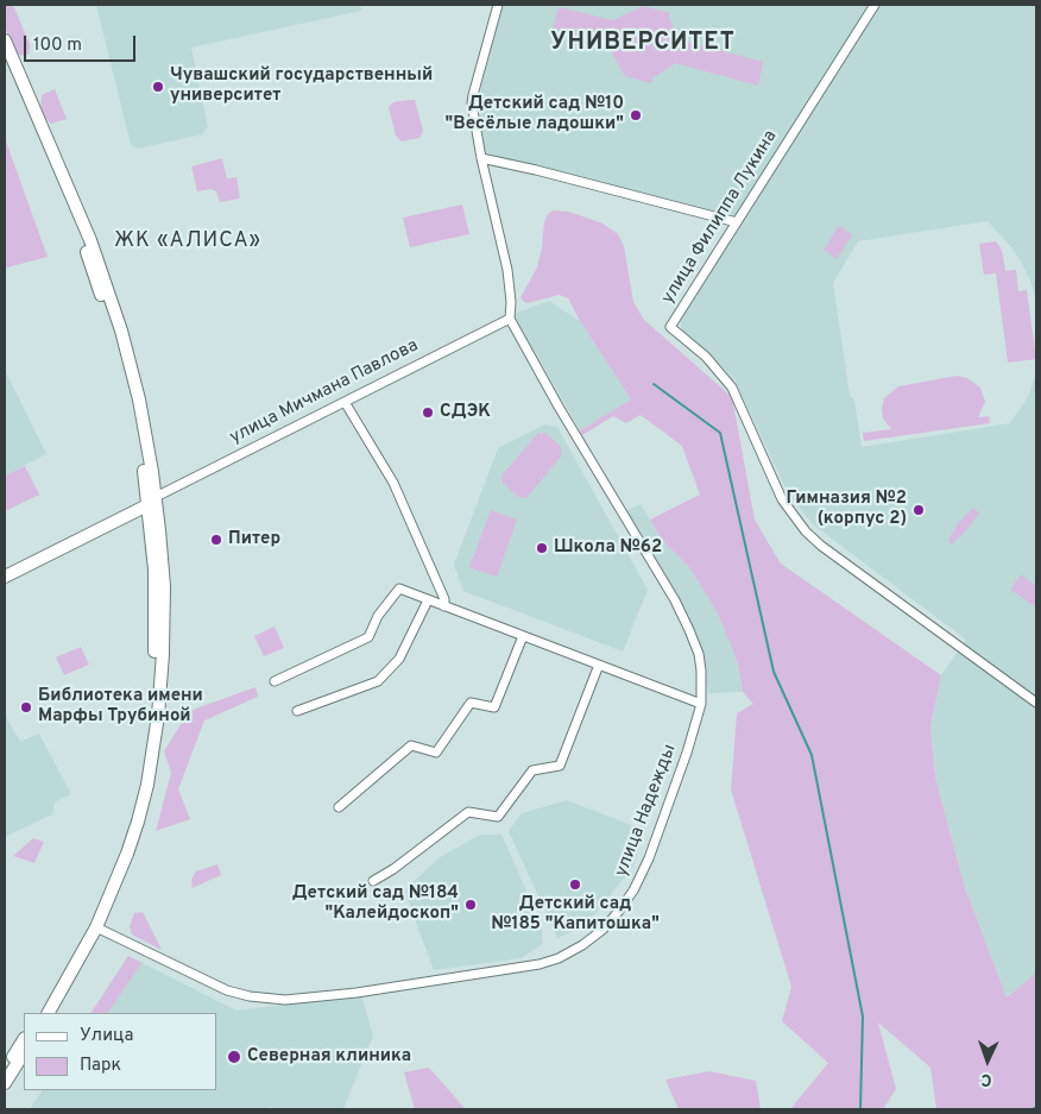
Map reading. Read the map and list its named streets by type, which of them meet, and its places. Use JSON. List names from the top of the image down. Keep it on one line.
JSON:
{"streets":{"main road":["улица Мичмана Павлова"],"street":["улица Филиппа Лукина","улица Надежды"]},"crossings":[["улица Мичмана Павлова","улица Надежды"]],"districts":["УНИВЕРСИТЕТ","ЖК «АЛИСА»"],"places":["Чувашский государственный университет","Детский сад №10 \"Весёлые ладошки\"","СДЭК","Гимназия №2 (корпус 2)","Питер","Школа №62","Библиотека имени Марфы Трубиной","Детский сад №185 \"Капитошка\"","Детский сад №184 \"Калейдоскоп\"","Северная клиника"],"legend":["Улица","Парк"],"scale_bar":"100 m","north":"bottom"}
